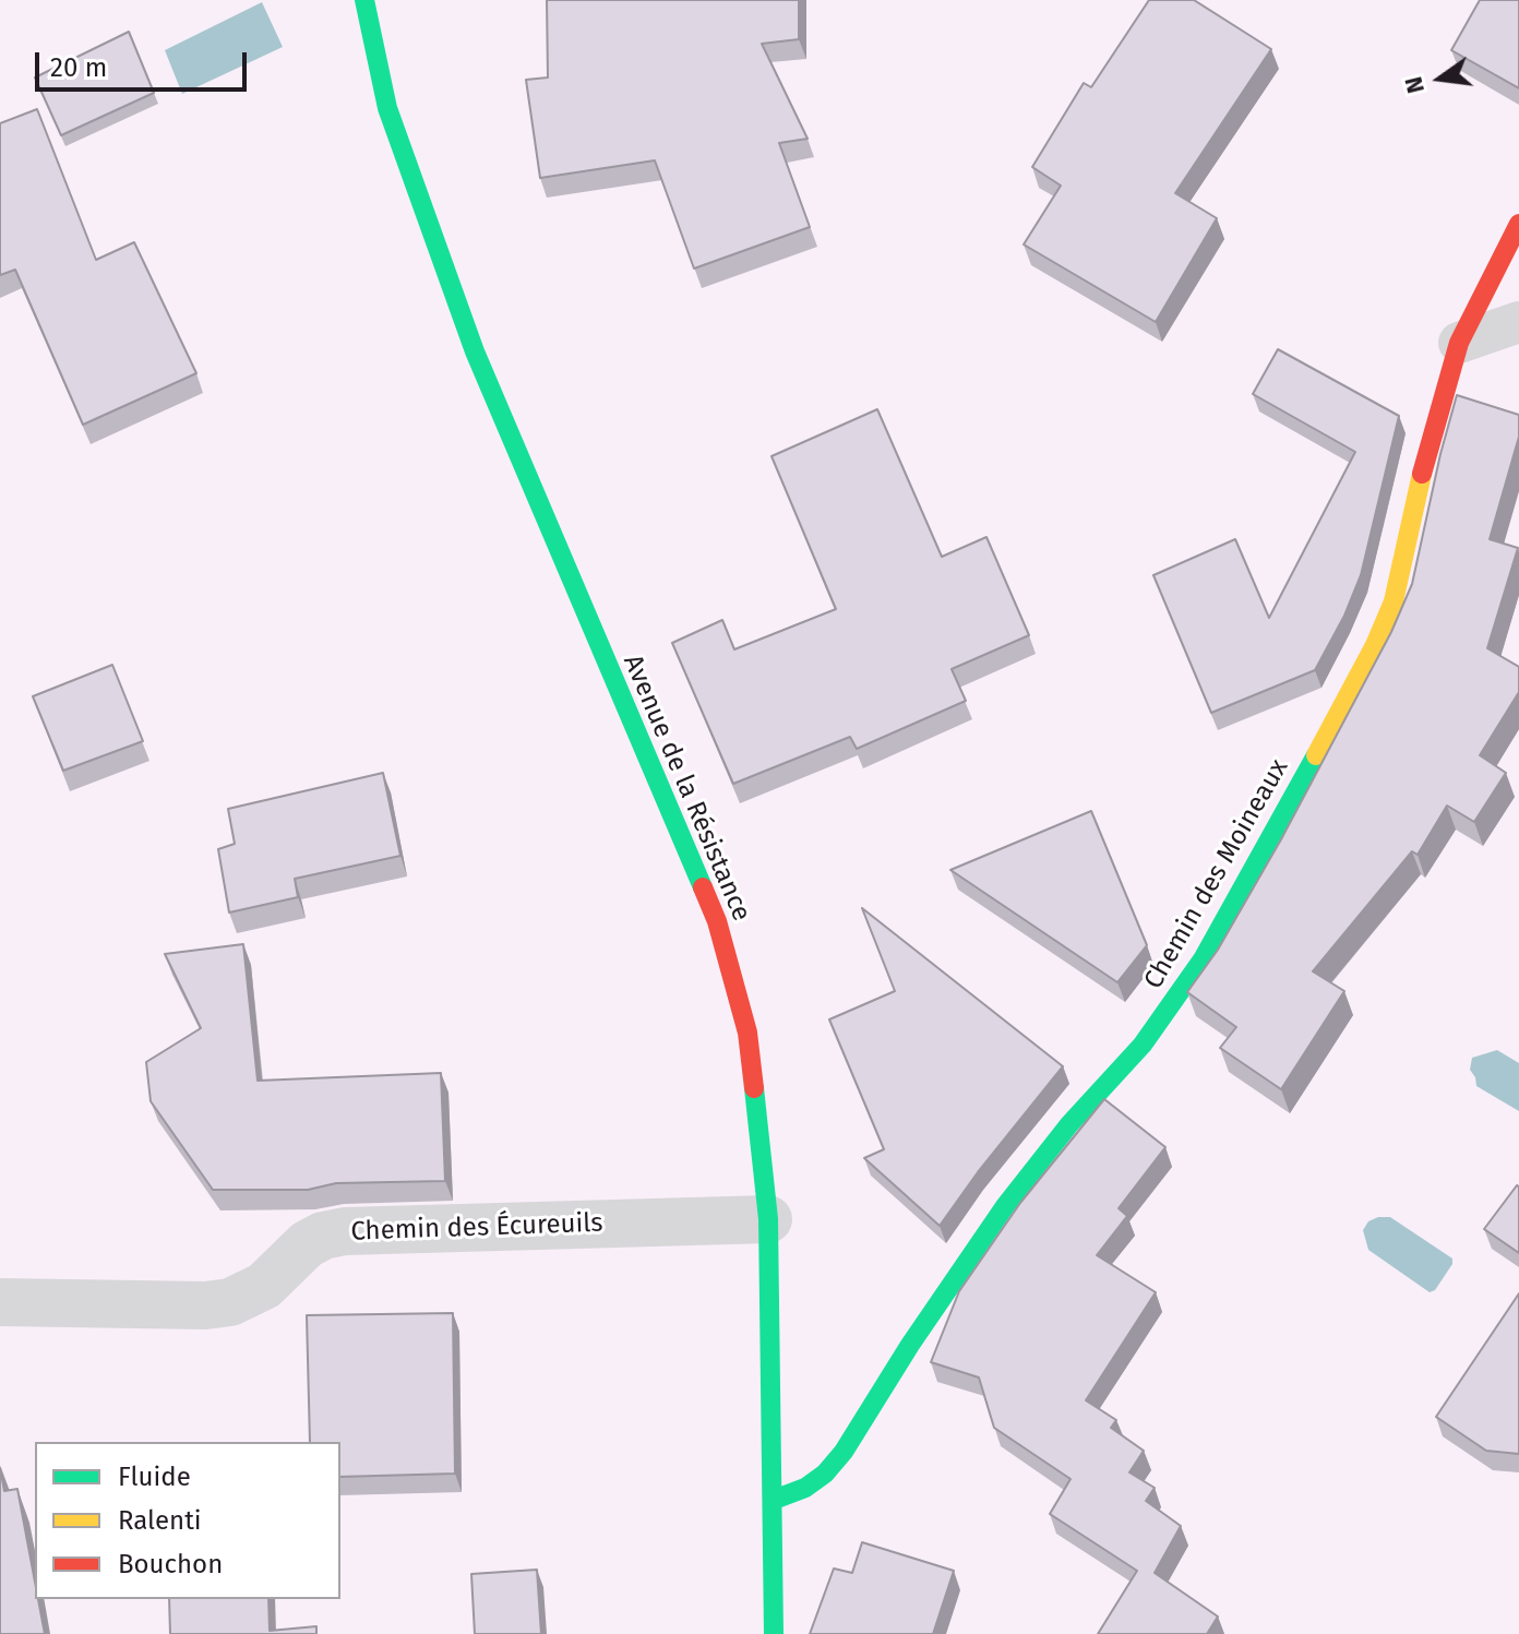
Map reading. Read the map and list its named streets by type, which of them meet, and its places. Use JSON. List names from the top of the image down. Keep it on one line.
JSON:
{"streets":{"street":["Avenue de la Résistance","Chemin des Moineaux","Chemin des Écureuils"]},"crossings":[["Avenue de la Résistance","Chemin des Moineaux"],["Avenue de la Résistance","Chemin des Écureuils"]],"legend":["Fluide","Ralenti","Bouchon"],"scale_bar":"20 m","north":"left"}
